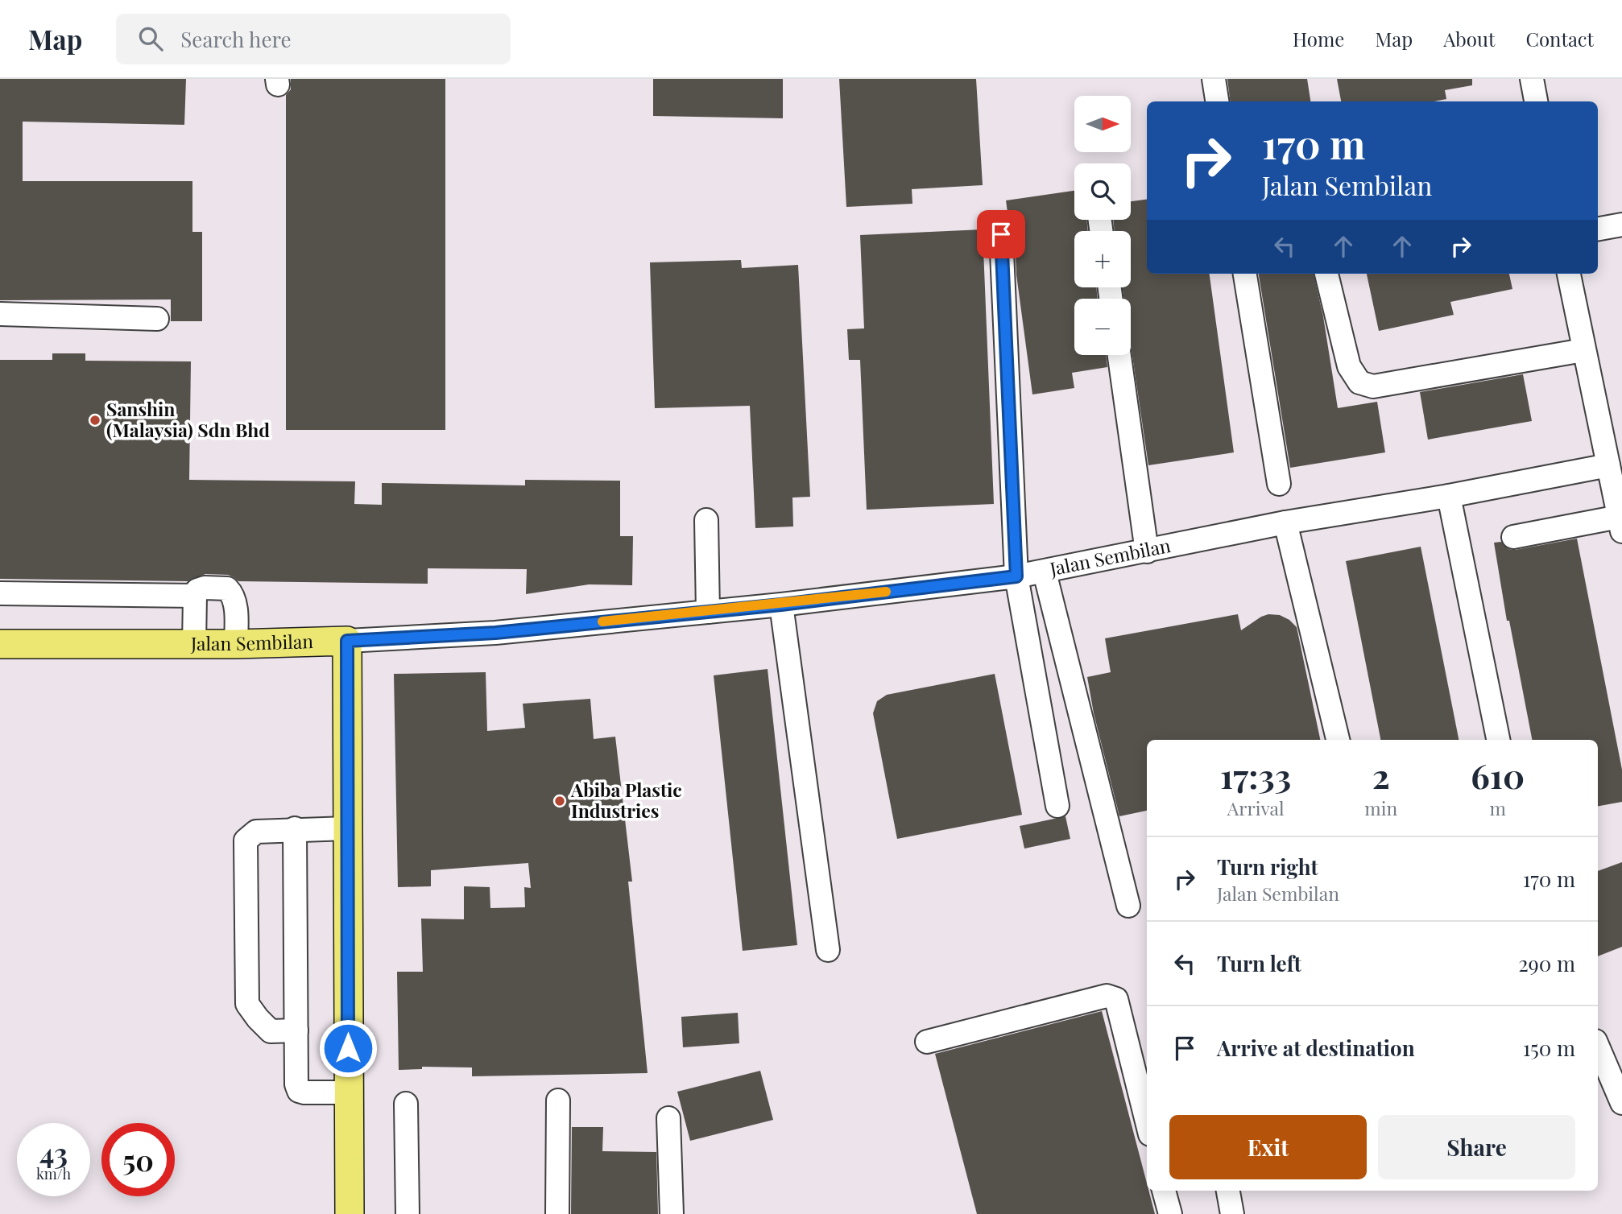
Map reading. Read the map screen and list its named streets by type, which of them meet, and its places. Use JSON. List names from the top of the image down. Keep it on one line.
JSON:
{"streets":{"main road":["Jalan Sembilan"]},"places":["Sanshin (Malaysia) Sdn Bhd","Abiba Plastic Industries"],"north":"right","page":{"header":"Map","search":"Search here","nav":["Home","Map","About","Contact"],"map_buttons":["+","−"],"turn":["170 m","Jalan Sembilan"],"eta":["17:33","Arrival","2","min","610","m"],"list":[{"name":"Turn right","note":"Jalan Sembilan","value":"170 m"},{"name":"Turn left","value":"290 m"},{"name":"Arrive at destination","value":"150 m"}],"buttons":["Exit","Share"],"speed":"43 km/h","limit":"50"}}
